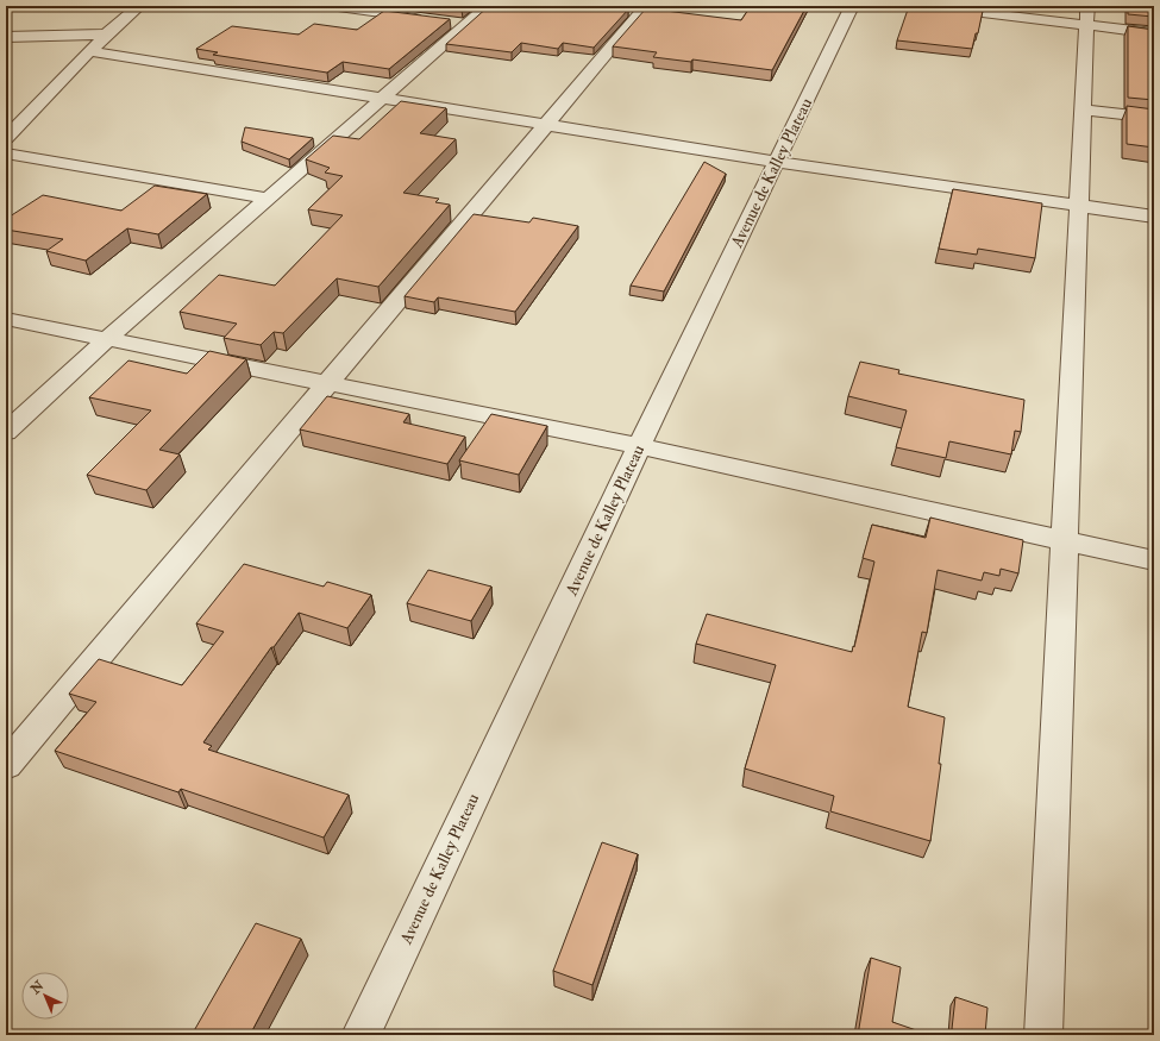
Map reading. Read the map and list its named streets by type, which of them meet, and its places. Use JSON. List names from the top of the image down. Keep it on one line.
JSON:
{"streets":{"street":["Avenue de Kalley Plateau"]},"north":"top left"}
